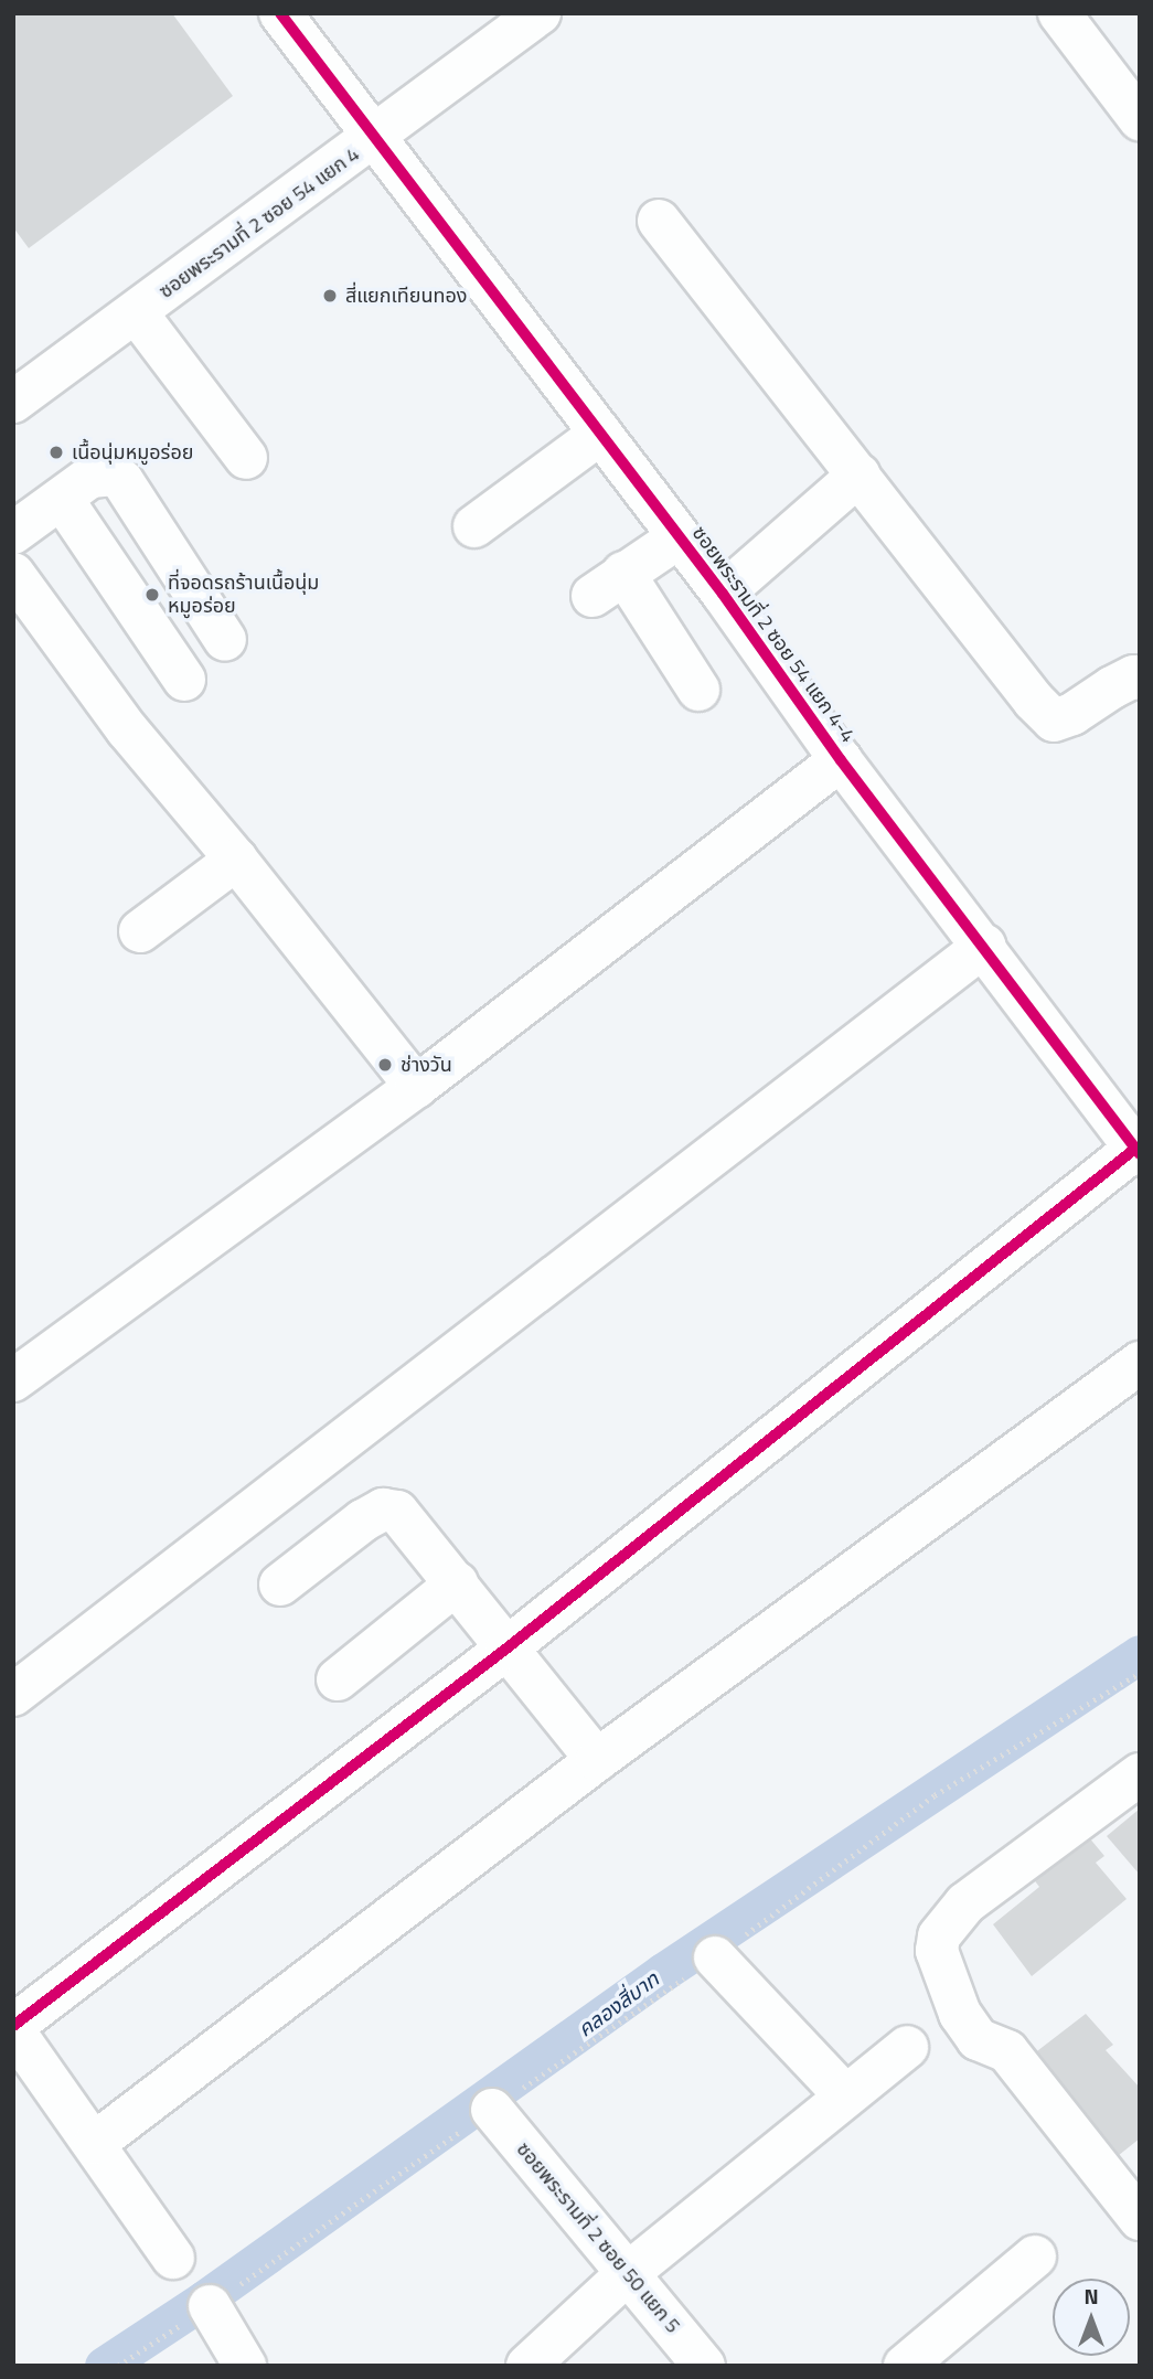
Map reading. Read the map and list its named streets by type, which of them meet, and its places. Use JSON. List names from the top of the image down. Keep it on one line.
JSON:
{"streets":{"street":["ซอยพระรามที่ 2 ซอย 54 แยก 4","ซอยพระรามที่ 2 ซอย 54 แยก 4-4","ซอยพระรามที่ 2 ซอย 50 แยก 5"]},"crossings":[["ซอยพระรามที่ 2 ซอย 54 แยก 4","ซอยพระรามที่ 2 ซอย 54 แยก 4-4"]],"water":["คลองสี่บาท"],"places":["สี่แยกเทียนทอง","เนื้อนุ่มหมูอร่อย","ที่จอดรถร้านเนื้อนุ่ม หมูอร่อย","ช่างวัน"],"north":"top"}
